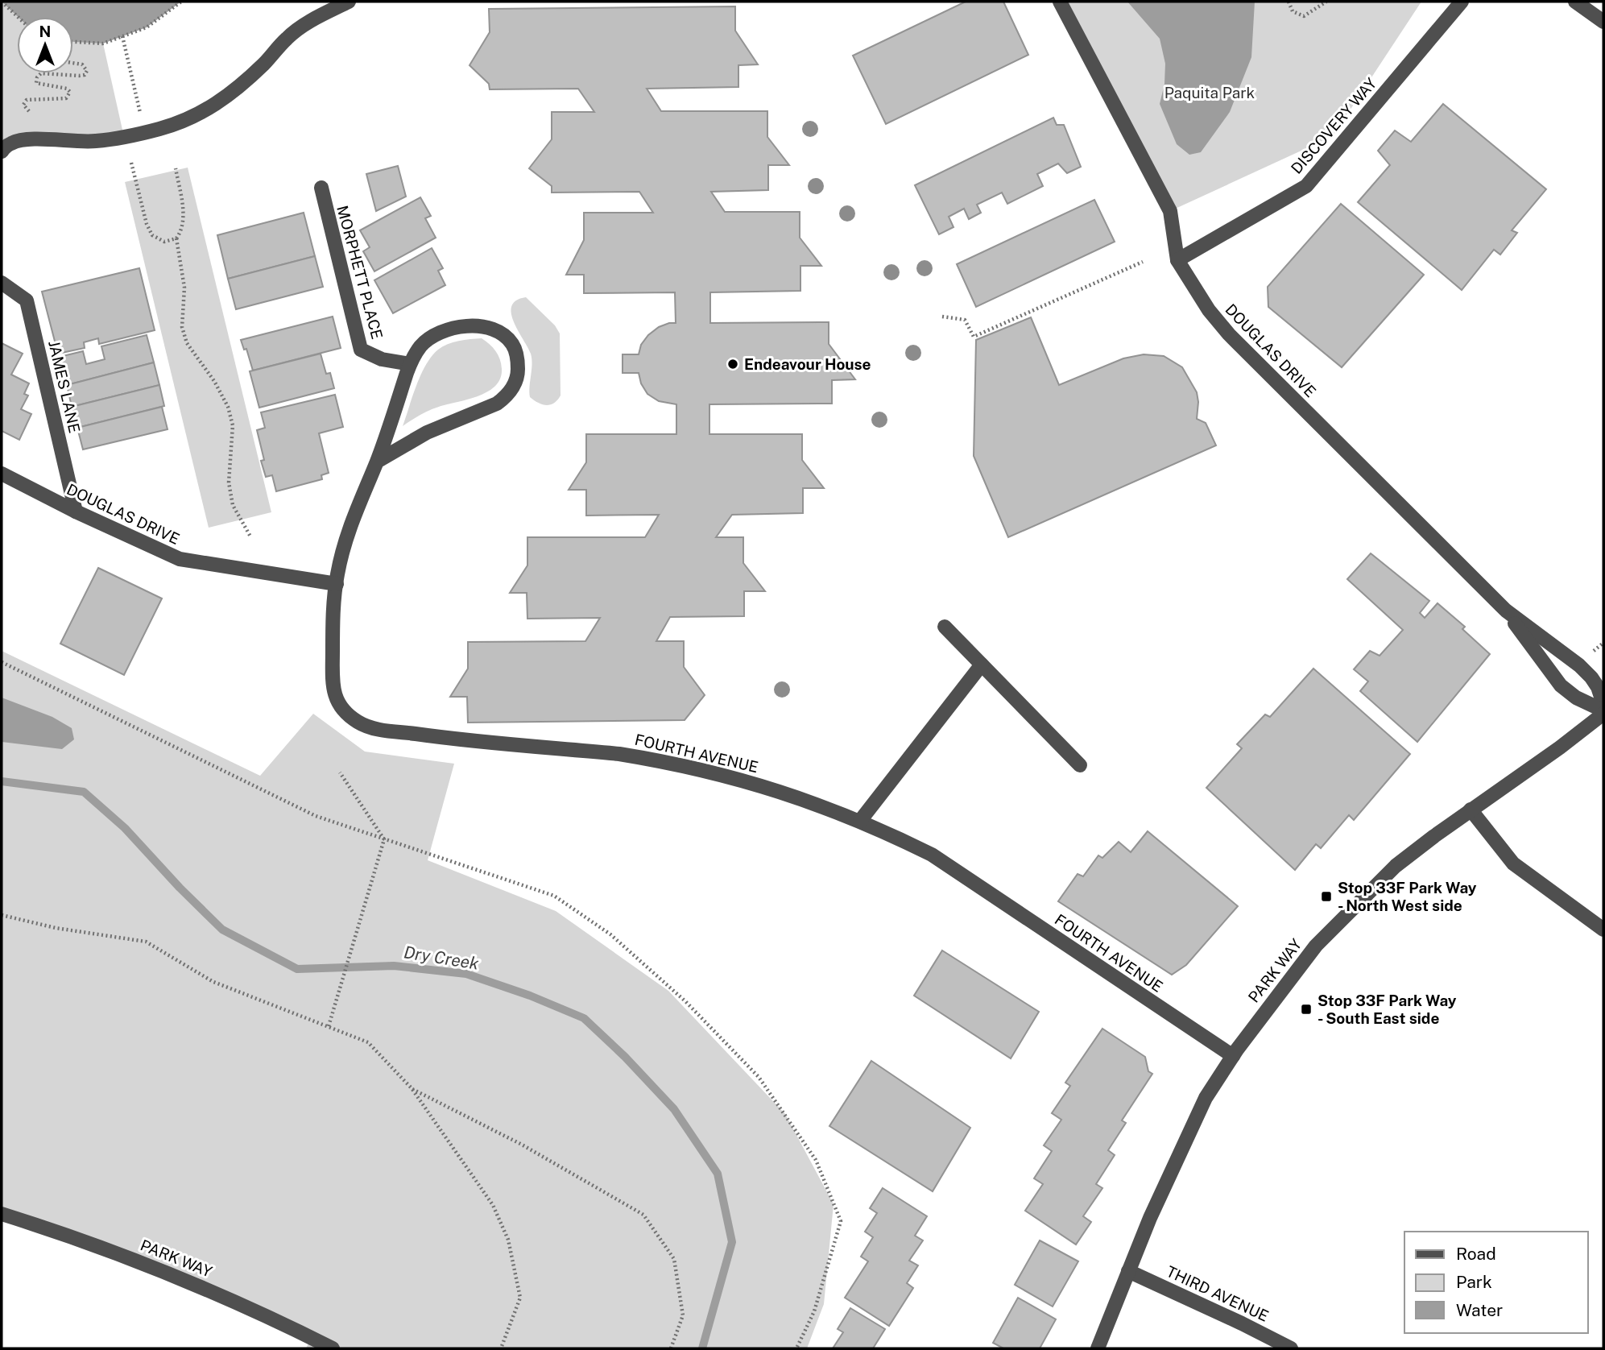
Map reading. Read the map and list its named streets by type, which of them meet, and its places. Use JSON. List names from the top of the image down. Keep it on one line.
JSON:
{"streets":{"street":["DISCOVERY WAY","MORPHETT PLACE","DOUGLAS DRIVE","JAMES LANE","FOURTH AVENUE","PARK WAY","THIRD AVENUE"]},"crossings":[["DISCOVERY WAY","DOUGLAS DRIVE"],["MORPHETT PLACE","FOURTH AVENUE"],["DOUGLAS DRIVE","JAMES LANE"],["DOUGLAS DRIVE","FOURTH AVENUE"],["DOUGLAS DRIVE","PARK WAY"],["FOURTH AVENUE","PARK WAY"],["PARK WAY","THIRD AVENUE"]],"water":["Dry Creek"],"parks":["Paquita Park"],"places":{"other":["Endeavour House"],"transit":["Stop 33F Park Way - North West side","Stop 33F Park Way - South East side"]},"legend":["Road","Park","Water"],"north":"top"}
